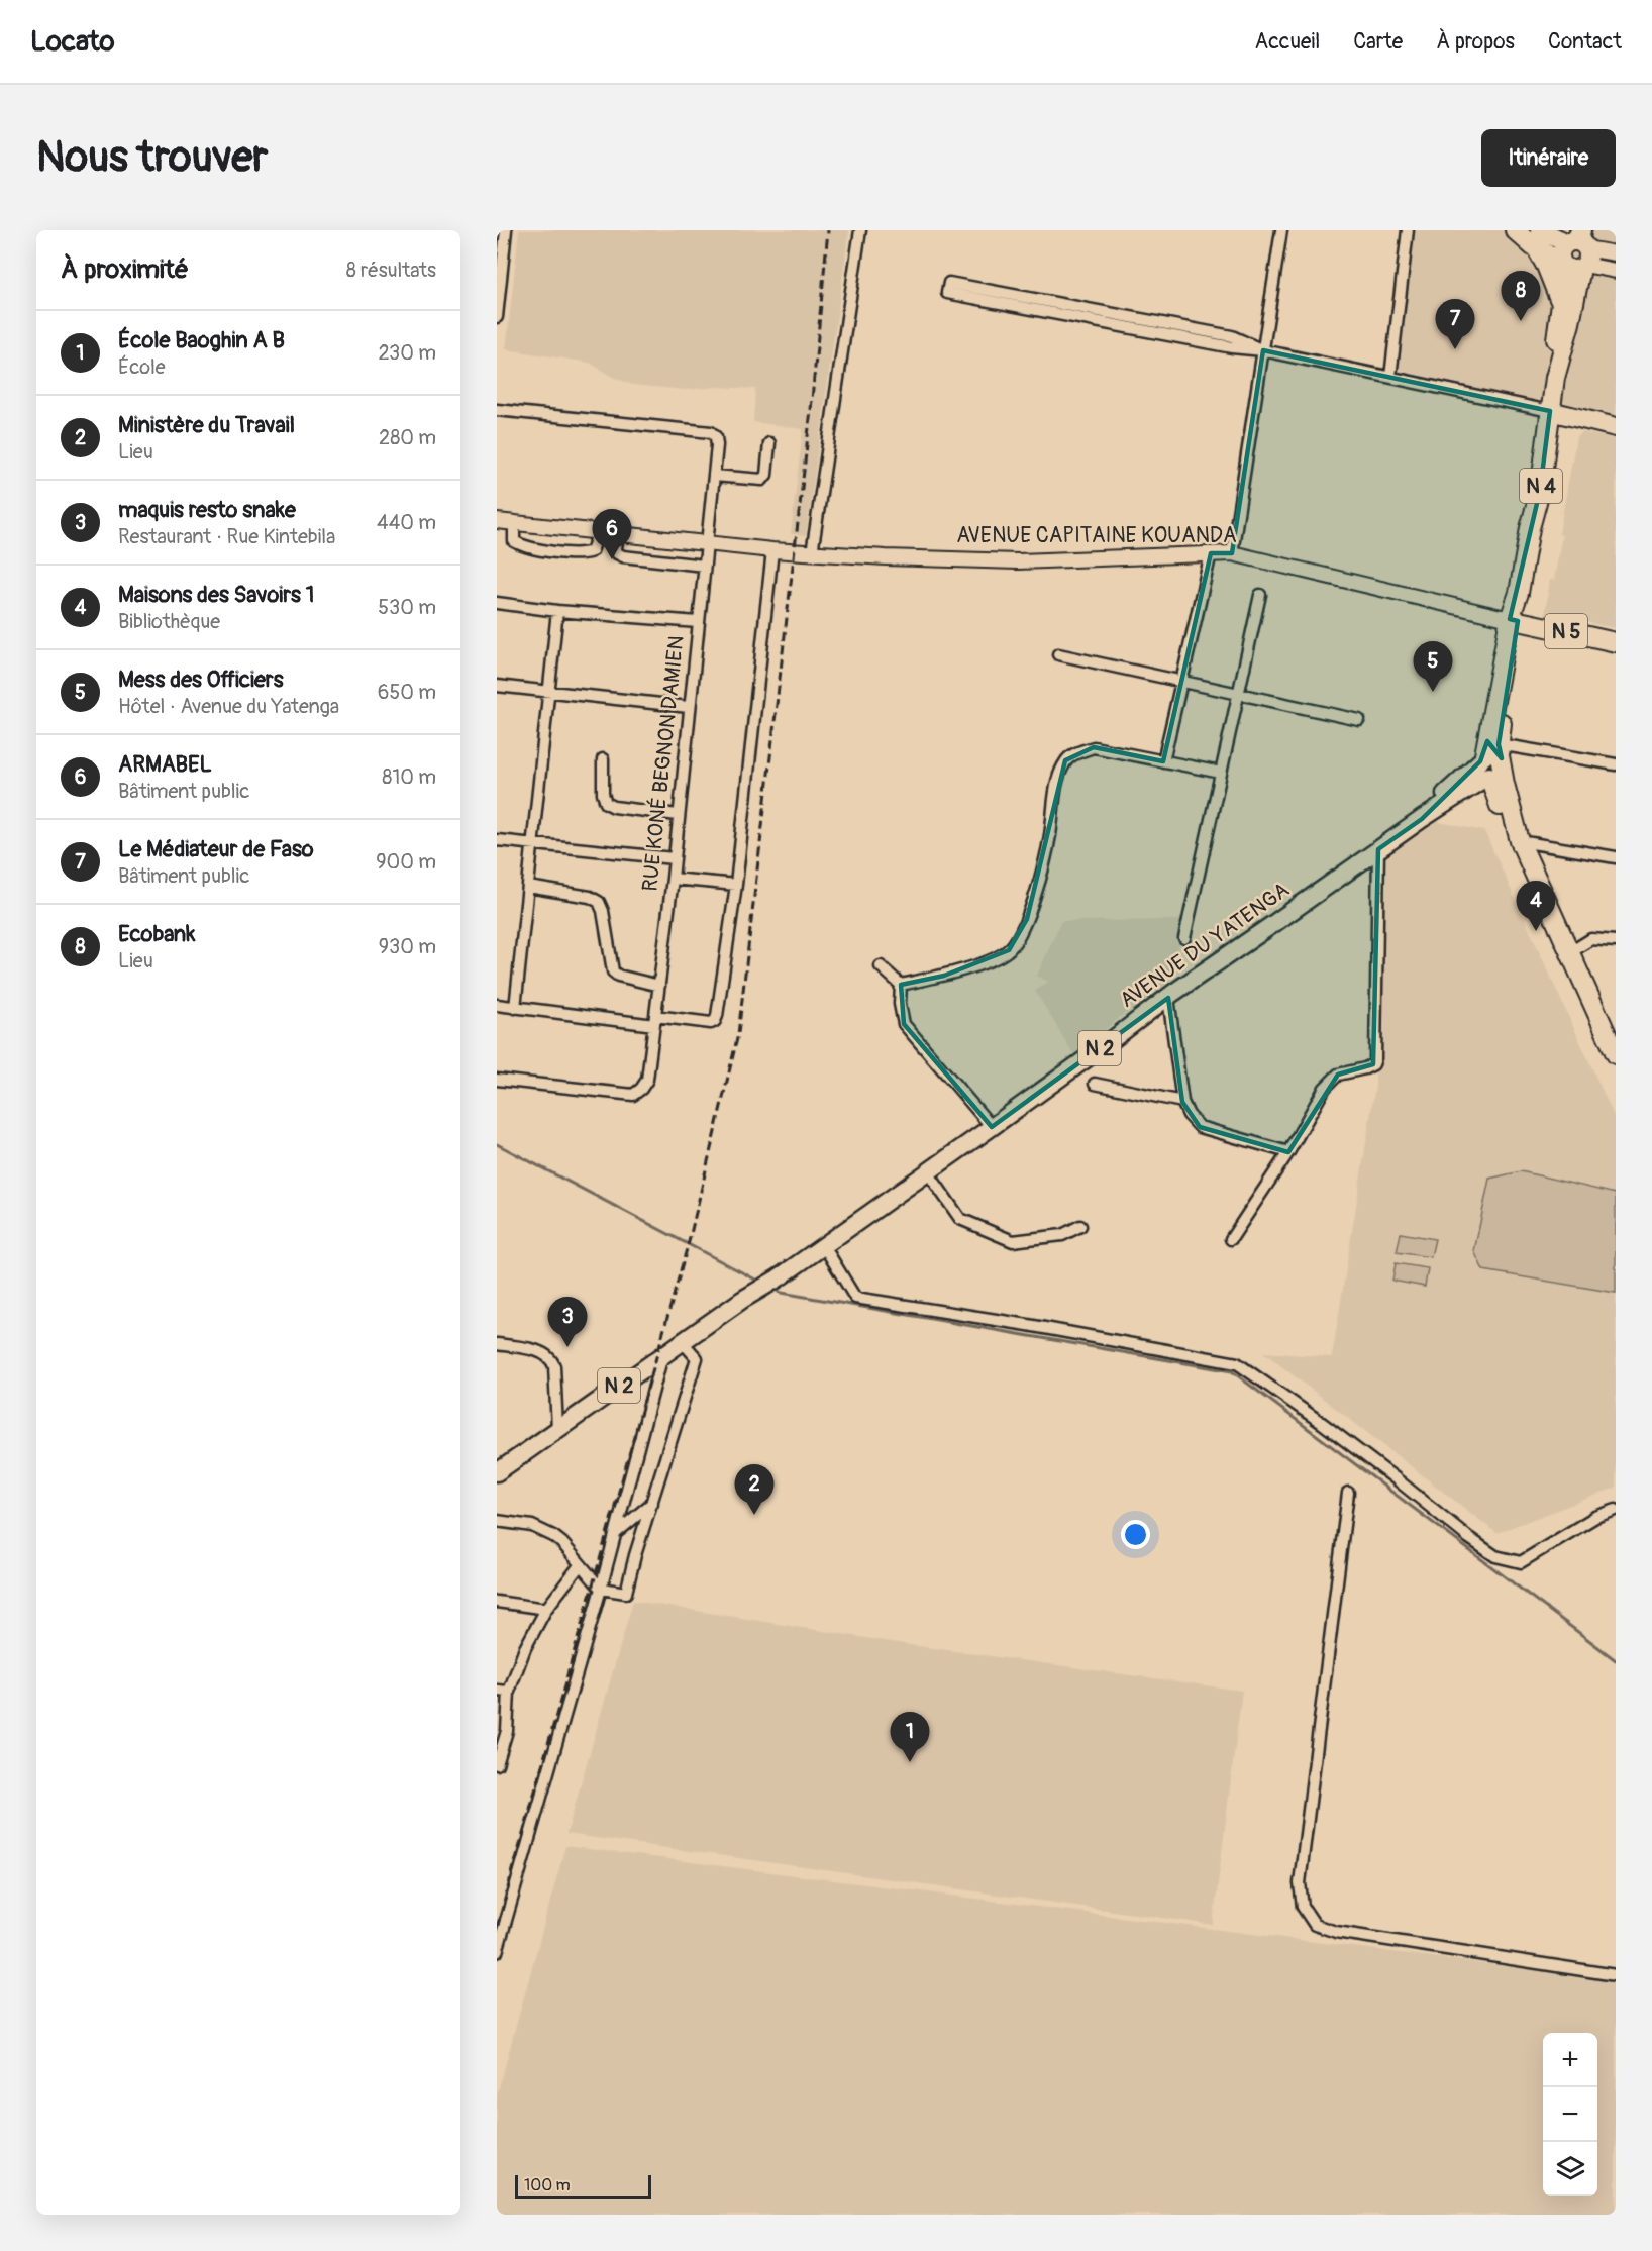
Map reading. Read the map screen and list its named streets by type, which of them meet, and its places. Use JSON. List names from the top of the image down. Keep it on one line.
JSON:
{"streets":{"highway":["N 4","AVENUE CAPITAINE KOUANDA","N 5"],"main road":["AVENUE DU YATENGA","N 2"],"street":["RUE KONÉ BEGNON DAMIEN"]},"crossings":[["N 4","AVENUE CAPITAINE KOUANDA"],["N 4","AVENUE DU YATENGA"],["AVENUE CAPITAINE KOUANDA","RUE KONÉ BEGNON DAMIEN"],["AVENUE DU YATENGA","N 2"]],"scale_bar":"100 m","page":{"header":"Locato","nav":["Accueil","Carte","À propos","Contact"],"buttons":"Itinéraire","title":"Nous trouver","heading":["À proximité","8 résultats"],"pins":["8","7","6","5","4","3","2","1"],"list":[{"mark":"1","name":"École Baoghin A B","note":"École","value":"230 m"},{"mark":"2","name":"Ministère du Travail","note":"Lieu","value":"280 m"},{"mark":"3","name":"maquis resto snake","note":"Restaurant · Rue Kintebila","value":"440 m"},{"mark":"4","name":"Maisons des Savoirs 1","note":"Bibliothèque","value":"530 m"},{"mark":"5","name":"Mess des Officiers","note":"Hôtel · Avenue du Yatenga","value":"650 m"},{"mark":"6","name":"ARMABEL","note":"Bâtiment public","value":"810 m"},{"mark":"7","name":"Le Médiateur de Faso","note":"Bâtiment public","value":"900 m"},{"mark":"8","name":"Ecobank","note":"Lieu","value":"930 m"}],"map_buttons":["+","−"],"scale":"100 m"}}
